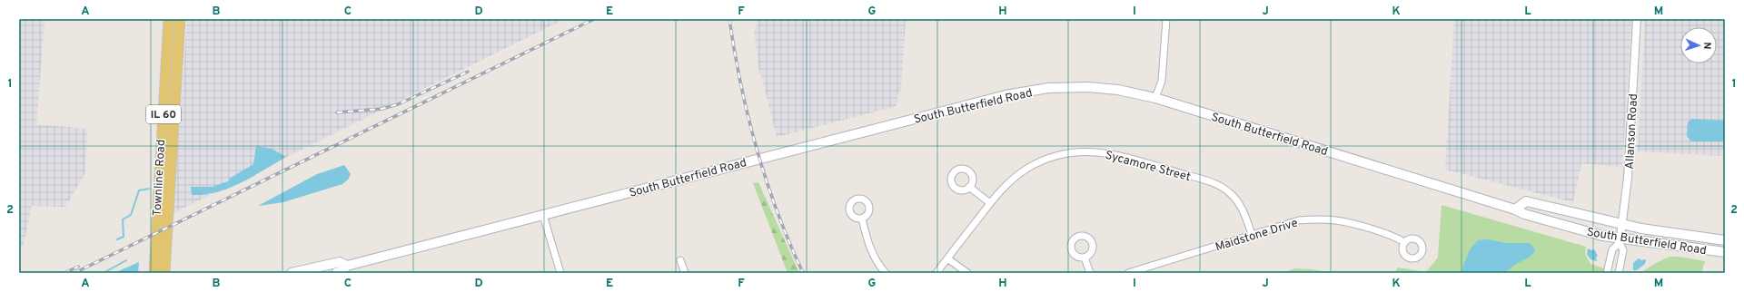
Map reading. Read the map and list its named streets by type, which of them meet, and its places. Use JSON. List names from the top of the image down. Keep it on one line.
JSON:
{"streets":{"main road":["South Butterfield Road","IL 60","Townline Road"],"street":["Allanson Road","Sycamore Street","Maidstone Drive"]},"crossings":[["South Butterfield Road","Allanson Road"],["Sycamore Street","Maidstone Drive"]],"north":"right","grid":{"columns":["A","B","C","D","E","F","G","H","I","J","K","L","M"],"rows":["1","2"]}}
